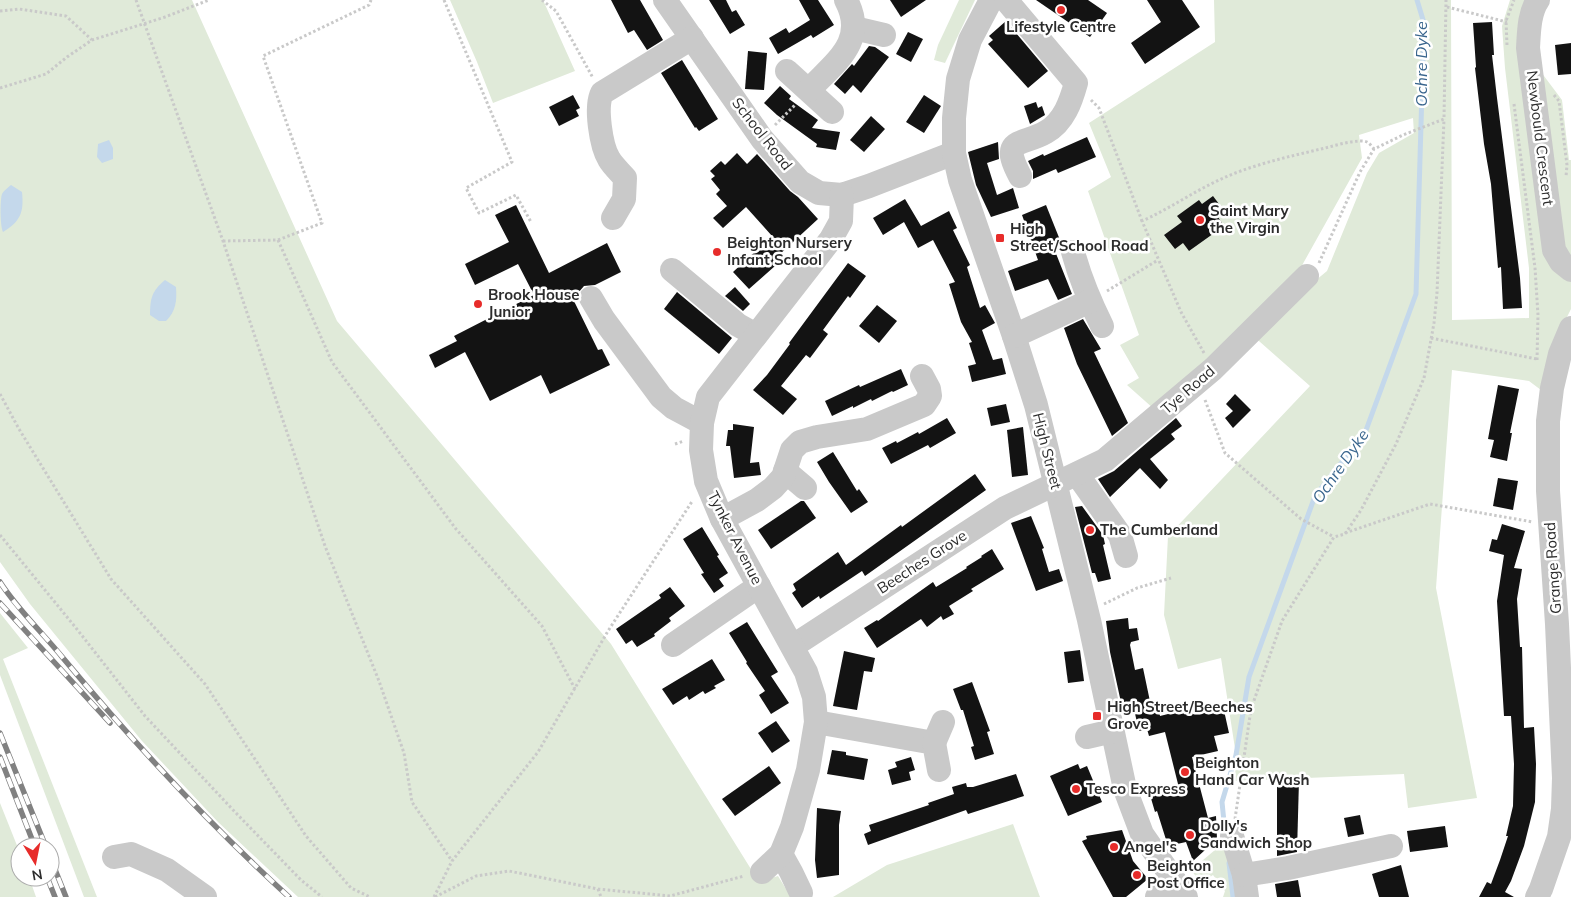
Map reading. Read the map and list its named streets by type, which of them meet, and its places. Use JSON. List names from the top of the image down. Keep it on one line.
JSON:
{"streets":{"street":["School Road","Newbould Crescent","Tye Road","High Street","Tynker Avenue","Beeches Grove","Grange Road"]},"crossings":[["School Road","High Street"],["School Road","Tynker Avenue"],["Tye Road","High Street"],["Tye Road","Beeches Grove"],["High Street","Beeches Grove"],["Tynker Avenue","Beeches Grove"]],"water":["Ochre Dyke"],"places":{"other":["Lifestyle Centre","Saint Mary the Virgin","Beighton Nursery Infant School","Brook House Junior","The Cumberland","Beighton Hand Car Wash","Tesco Express","Dolly's Sandwich Shop","Angel's","Beighton Post Office"],"transit":["High Street/School Road","High Street/Beeches Grove"]},"north":"bottom"}
